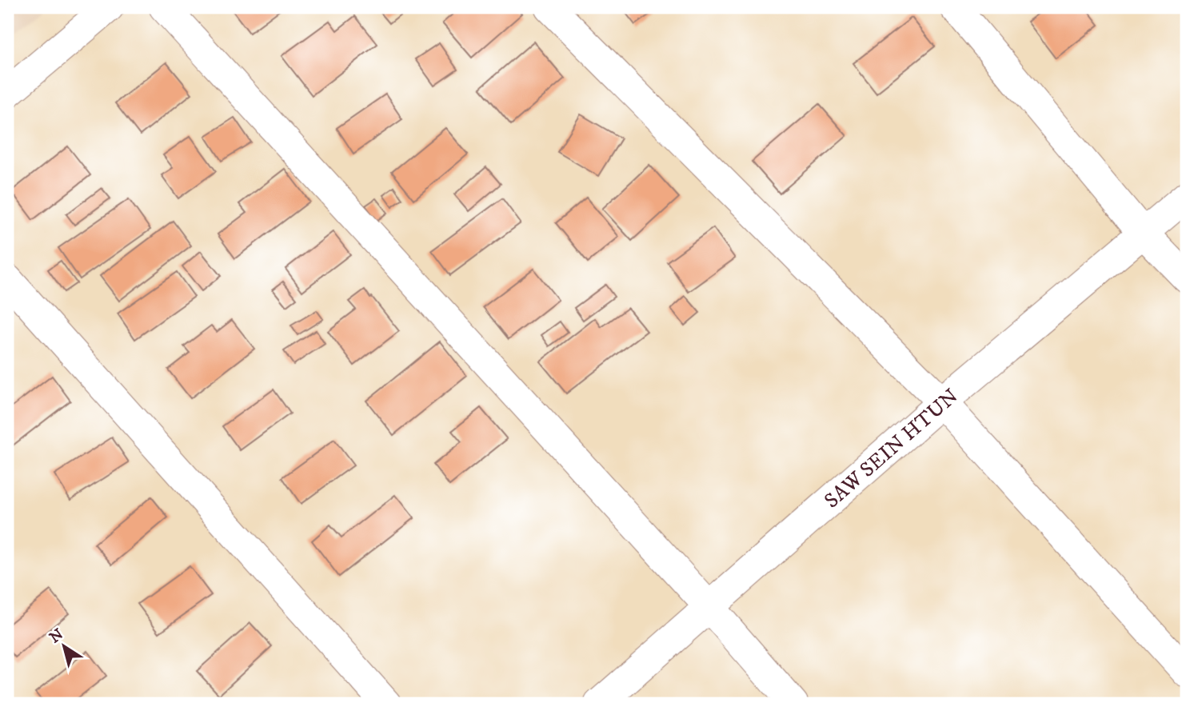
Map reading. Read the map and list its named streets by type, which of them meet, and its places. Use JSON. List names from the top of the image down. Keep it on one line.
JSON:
{"streets":{"street":["SAW SEIN HTUN"]},"north":"top left"}
